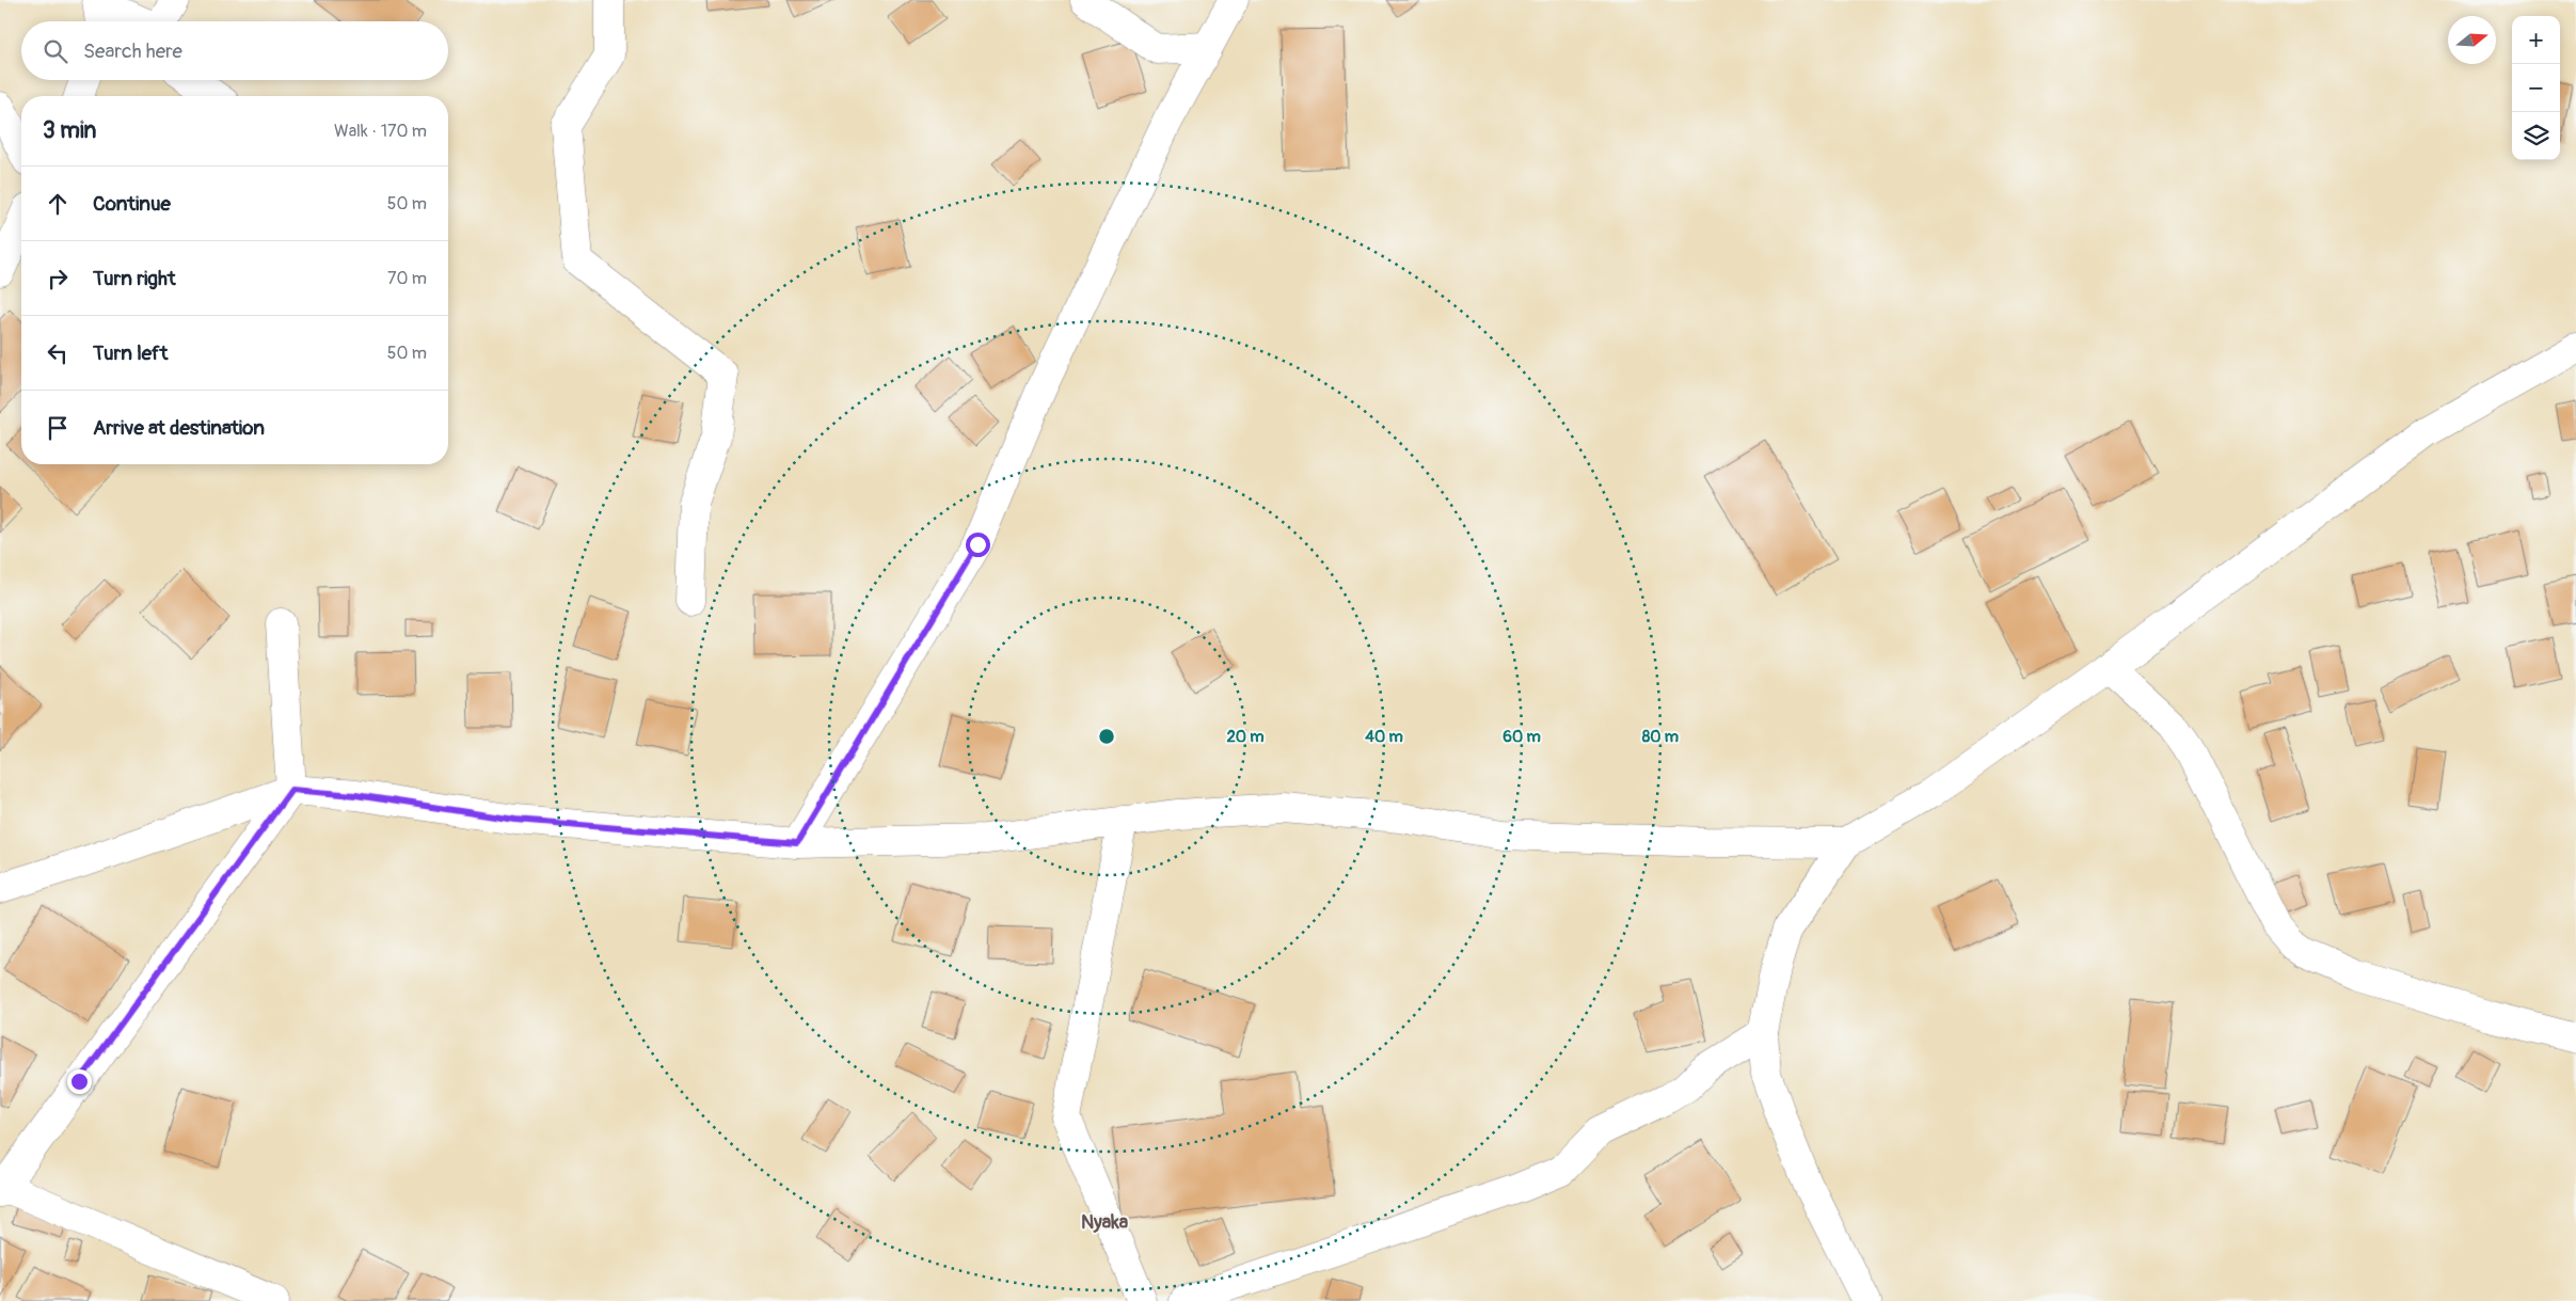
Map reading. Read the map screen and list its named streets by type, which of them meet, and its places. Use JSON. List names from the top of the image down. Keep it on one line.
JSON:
{"districts":["Nyaka"],"north":"right","page":{"map_buttons":["+","−"],"search":"Search here","heading":["3 min","Walk · 170 m"],"list":[["Continue","50 m"],["Turn right","70 m"],["Turn left","50 m"],"Arrive at destination"]},"rings":["20 m","40 m","60 m","80 m"]}
